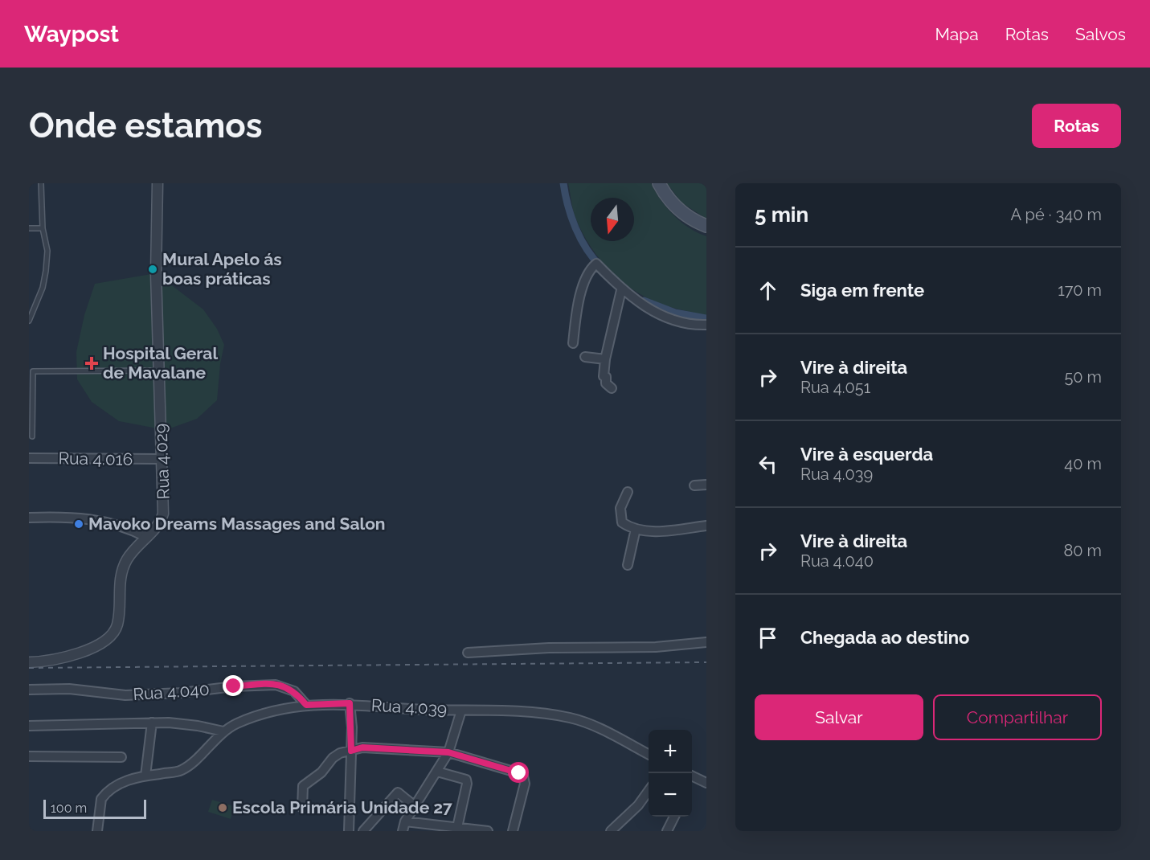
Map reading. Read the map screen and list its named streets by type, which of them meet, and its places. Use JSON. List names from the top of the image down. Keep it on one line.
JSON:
{"streets":{"street":["Rua 4.016","Rua 4.029","Rua 4.040","Rua 4.039"]},"crossings":[["Rua 4.016","Rua 4.029"],["Rua 4.040","Rua 4.039"]],"places":{"other":["Mural Apelo ás boas práticas","Mavoko Dreams Massages and Salon","Escola Primária Unidade 27"],"health":["Hospital Geral de Mavalane"]},"scale_bar":"100 m","north":"bottom","page":{"header":"Waypost","nav":["Mapa","Rotas","Salvos"],"buttons":["Rotas",["Salvar","Compartilhar"]],"title":"Onde estamos","heading":["5 min","A pé · 340 m"],"list":[["Siga em frente","170 m"],["Vire à direita","Rua 4.051","50 m"],["Vire à esquerda","Rua 4.039","40 m"],["Vire à direita","Rua 4.040","80 m"],"Chegada ao destino"],"map_buttons":["+","−"],"scale":"100 m"}}
